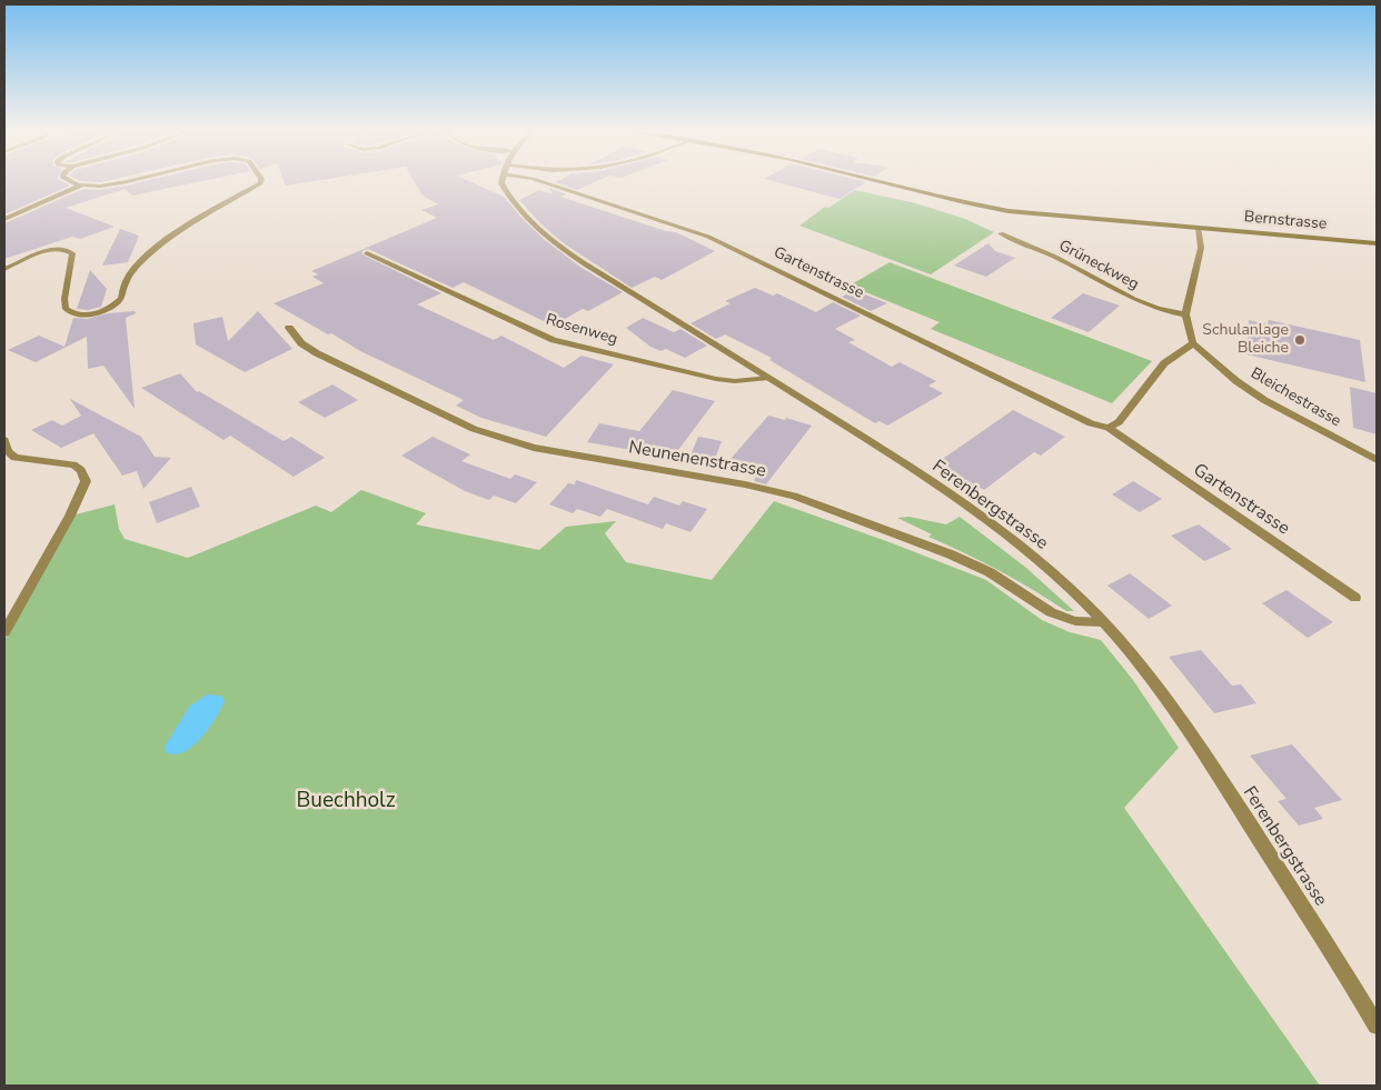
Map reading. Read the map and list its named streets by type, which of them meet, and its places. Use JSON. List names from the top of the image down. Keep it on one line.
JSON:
{"streets":{"main road":["Bernstrasse"],"street":["Grüneckweg","Gartenstrasse","Rosenweg","Bleichestrasse","Neunenenstrasse","Ferenbergstrasse"]},"crossings":[["Rosenweg","Ferenbergstrasse"],["Neunenenstrasse","Ferenbergstrasse"]],"parks":["Buechholz"],"places":["Schulanlage Bleiche"]}
